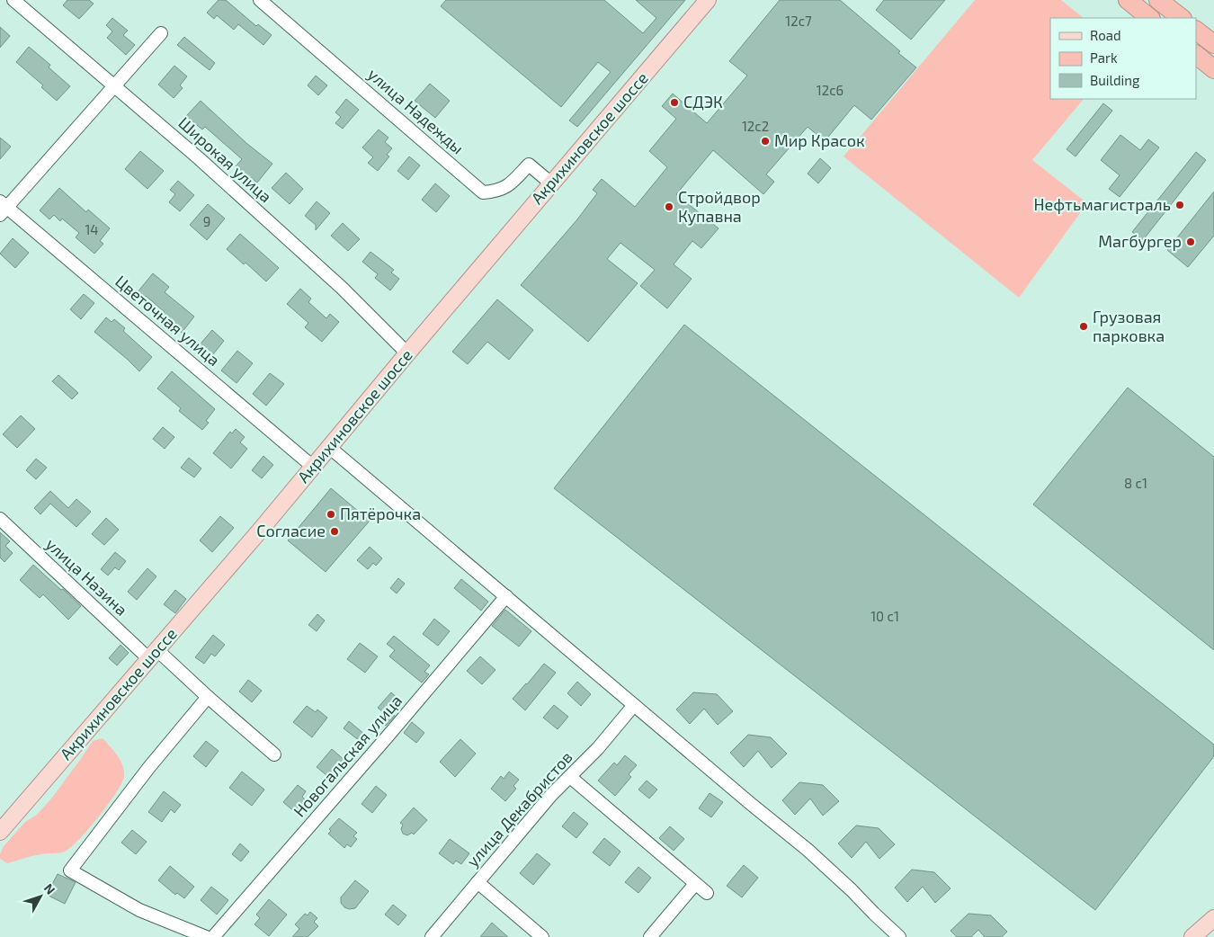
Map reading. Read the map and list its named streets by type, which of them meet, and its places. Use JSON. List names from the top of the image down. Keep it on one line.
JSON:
{"streets":{"main road":["Акрихиновское шоссе"],"street":["улица Надежды","Широкая улица","Цветочная улица","улица Назина","Новогальская улица","улица Декабристов"]},"crossings":[["улица Надежды","Акрихиновское шоссе"],["Акрихиновское шоссе","Широкая улица"],["Акрихиновское шоссе","Цветочная улица"],["Акрихиновское шоссе","улица Назина"]],"places":["СДЭК","Мир Красок","Нефтьмагистраль","Стройдвор Купавна","Магбургер","Грузовая парковка","Пятёрочка","Согласие"],"house_numbers":["12с7","12с6","12с2","9","14","8 с1","10 с1"],"legend":["Road","Park","Building"],"north":"top right"}
